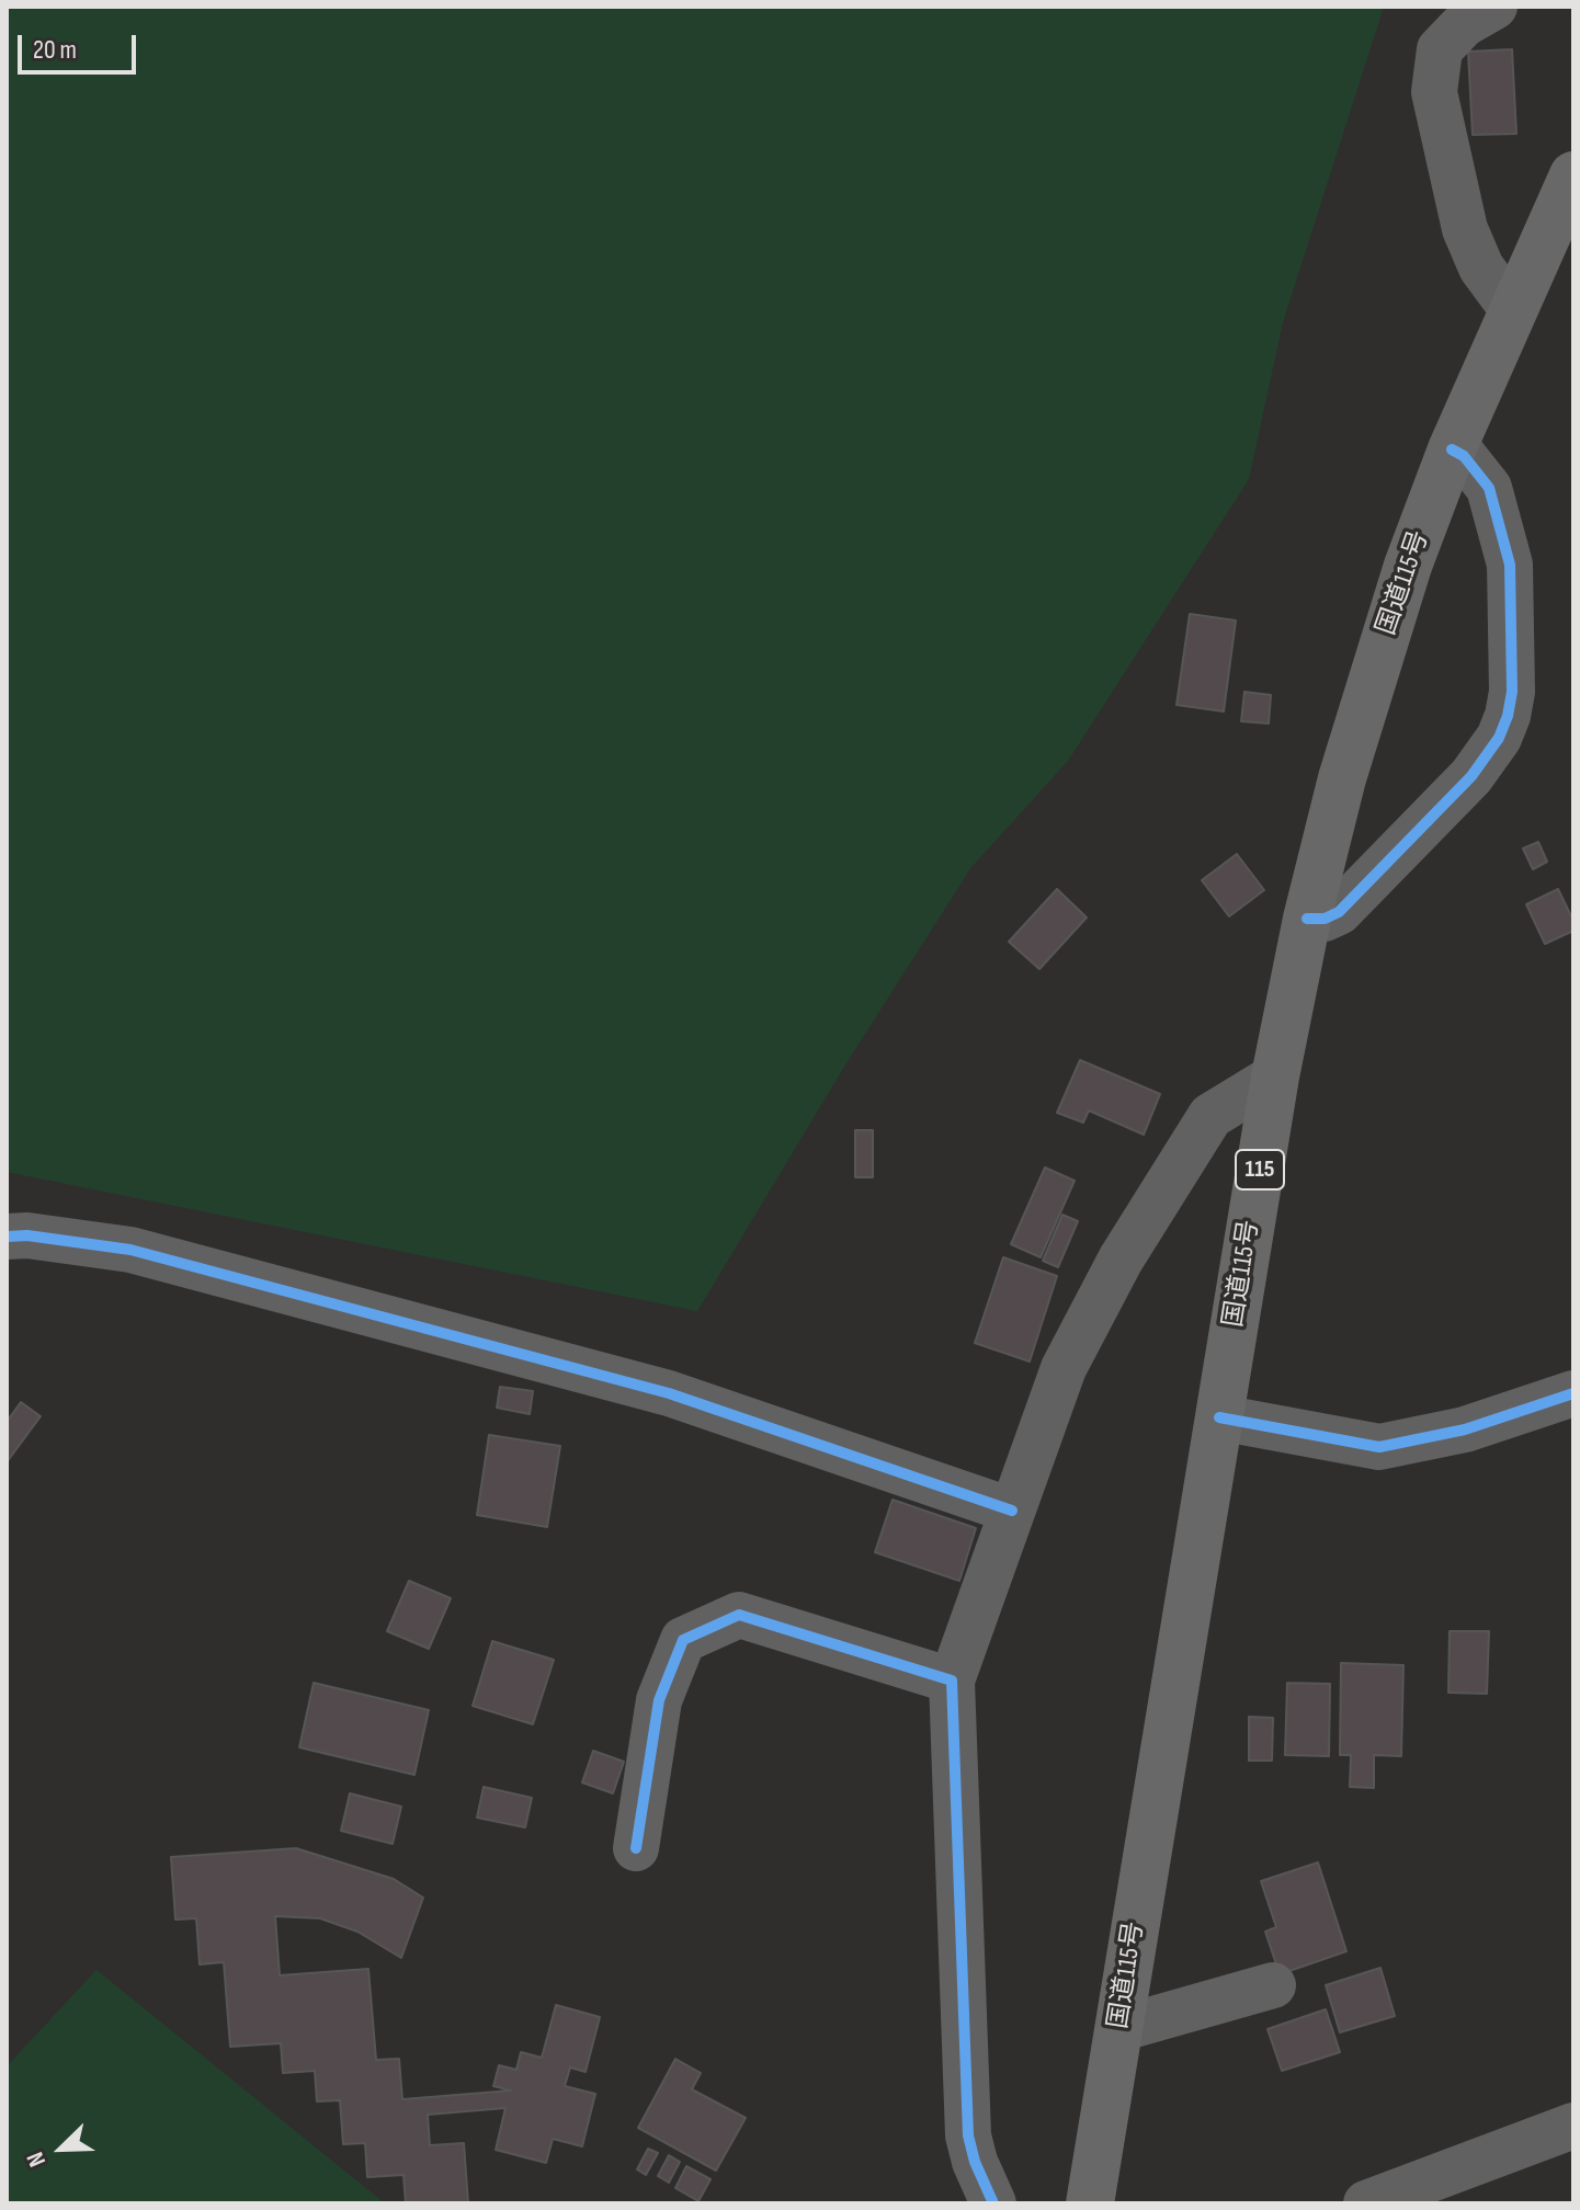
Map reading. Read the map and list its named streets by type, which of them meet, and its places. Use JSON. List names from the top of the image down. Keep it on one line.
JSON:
{"streets":{"highway":["国道115号","115"]},"scale_bar":"20 m","north":"bottom left"}
